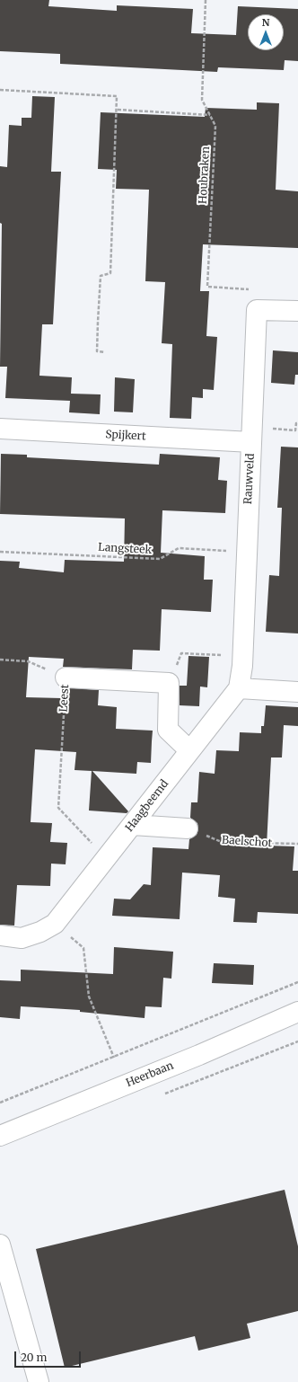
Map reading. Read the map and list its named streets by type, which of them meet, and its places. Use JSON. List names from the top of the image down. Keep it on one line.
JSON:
{"streets":{"street":["Spijkert","Rauwveld","Leest","Haagbeemd","Heerbaan"],"path":["Houbraken","Langsteek","Baelschot"]},"crossings":[["Houbraken","Rauwveld"],["Spijkert","Rauwveld"],["Rauwveld","Langsteek"],["Rauwveld","Haagbeemd"],["Leest","Haagbeemd"]],"scale_bar":"20 m","north":"top"}
